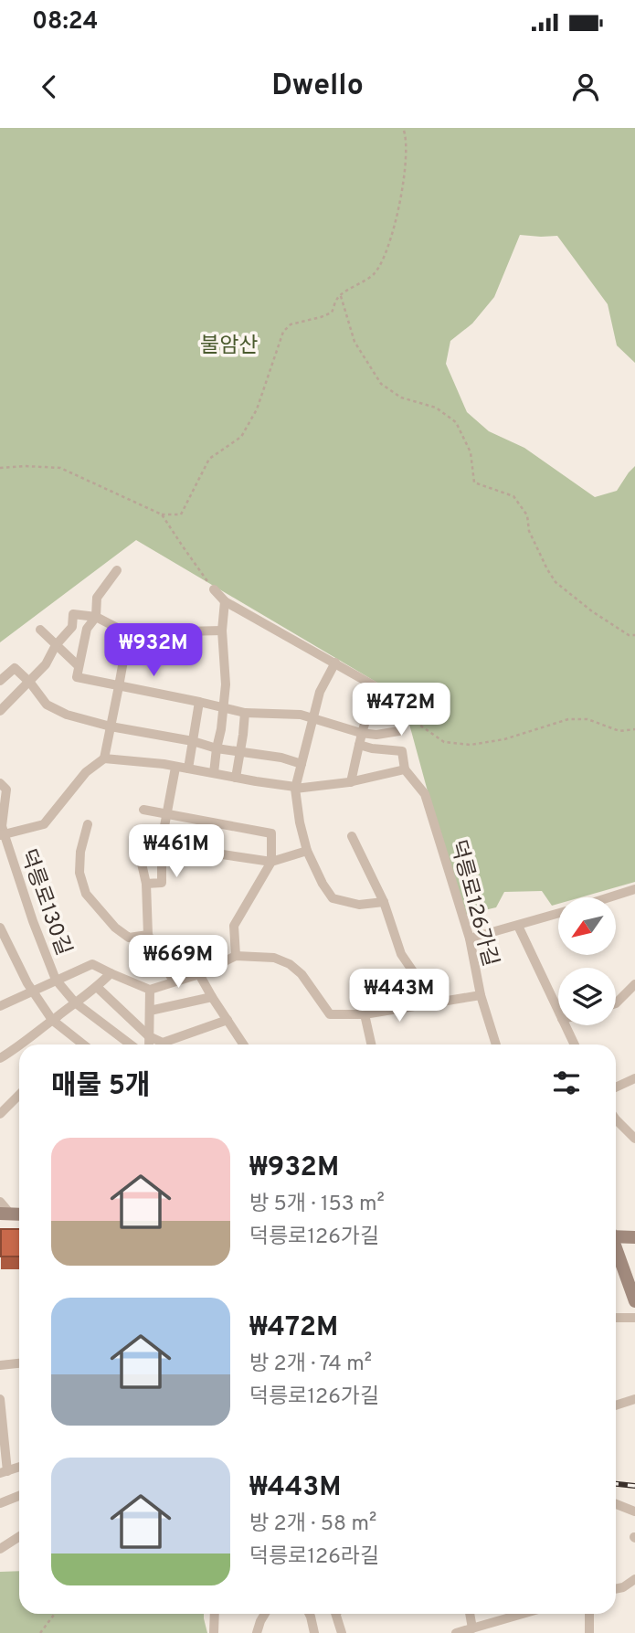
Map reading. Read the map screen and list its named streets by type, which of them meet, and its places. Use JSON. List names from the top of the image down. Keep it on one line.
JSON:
{"streets":{"street":["덕릉로130길","덕릉로126가길"]},"parks":["불암산"],"north":"bottom left","page":{"status":"08:24","header":"Dwello","price":["₩932M","₩472M","₩461M","₩669M","₩443M"],"heading":"매물 5개","list":[{"name":"₩932M","note":"방 5개 · 153 m² · 덕릉로126가길"},{"name":"₩472M","note":"방 2개 · 74 m² · 덕릉로126가길"},{"name":"₩443M","note":"방 2개 · 58 m² · 덕릉로126라길"}]}}
